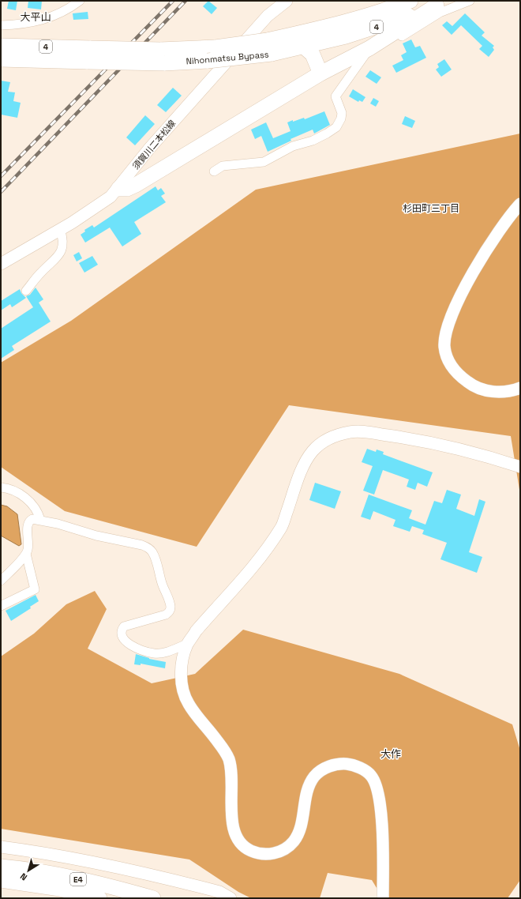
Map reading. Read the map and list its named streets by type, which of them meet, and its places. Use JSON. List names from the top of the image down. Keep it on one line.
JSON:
{"streets":{"highway":["4","Nihonmatsu Bypass","E4"],"street":["須賀川二本松線"]},"districts":["大平山","杉田町三丁目","大作"],"north":"bottom left"}
